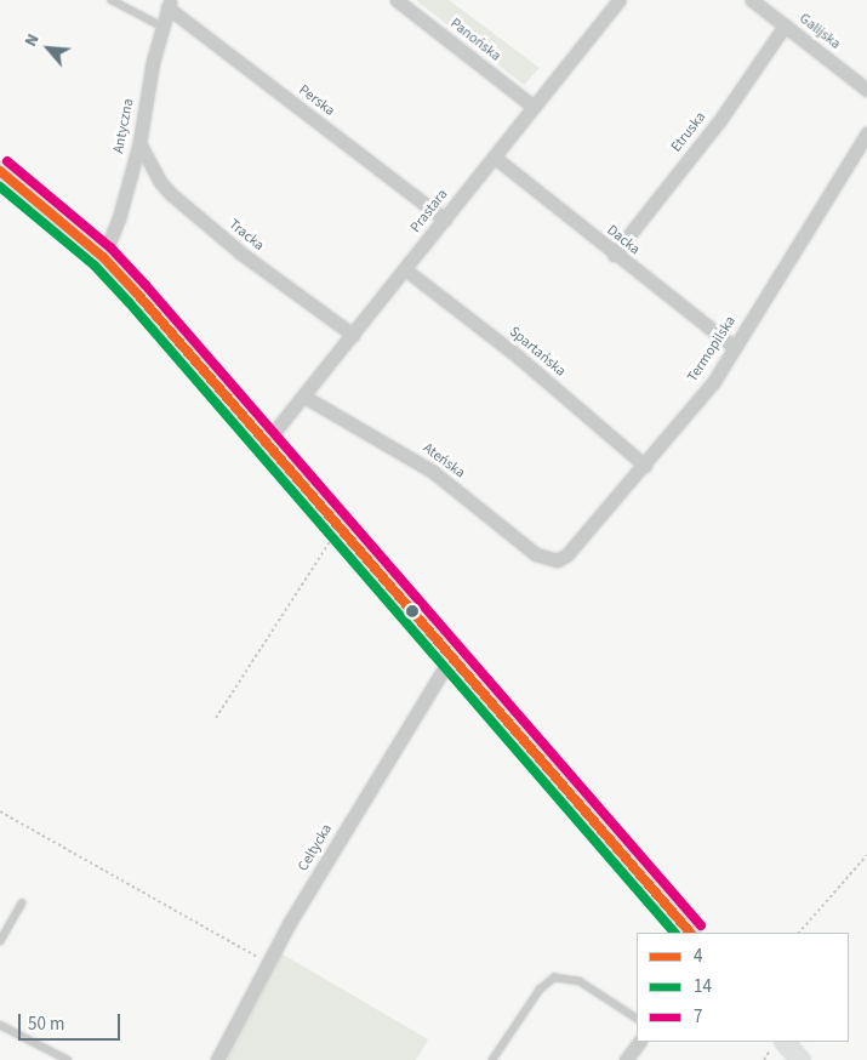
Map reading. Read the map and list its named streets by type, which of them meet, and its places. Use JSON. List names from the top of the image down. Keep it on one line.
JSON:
{"streets":{"street":["Galijska","Panońska","Perska","Antyczna","Etruska","Prastara","Tracka","Dacka","Termopilska","Spartańska","Ateńska","Celtycka"]},"crossings":[["Galijska","Etruska"],["Panońska","Prastara"],["Perska","Antyczna"],["Perska","Prastara"],["Antyczna","Tracka"],["Etruska","Dacka"],["Prastara","Tracka"],["Prastara","Dacka"],["Prastara","Spartańska"],["Prastara","Ateńska"],["Dacka","Termopilska"],["Termopilska","Spartańska"],["Termopilska","Ateńska"]],"lines":["transit line 7","transit line 4","transit line 14"],"legend":["4","14","7"],"scale_bar":"50 m","north":"top left"}
